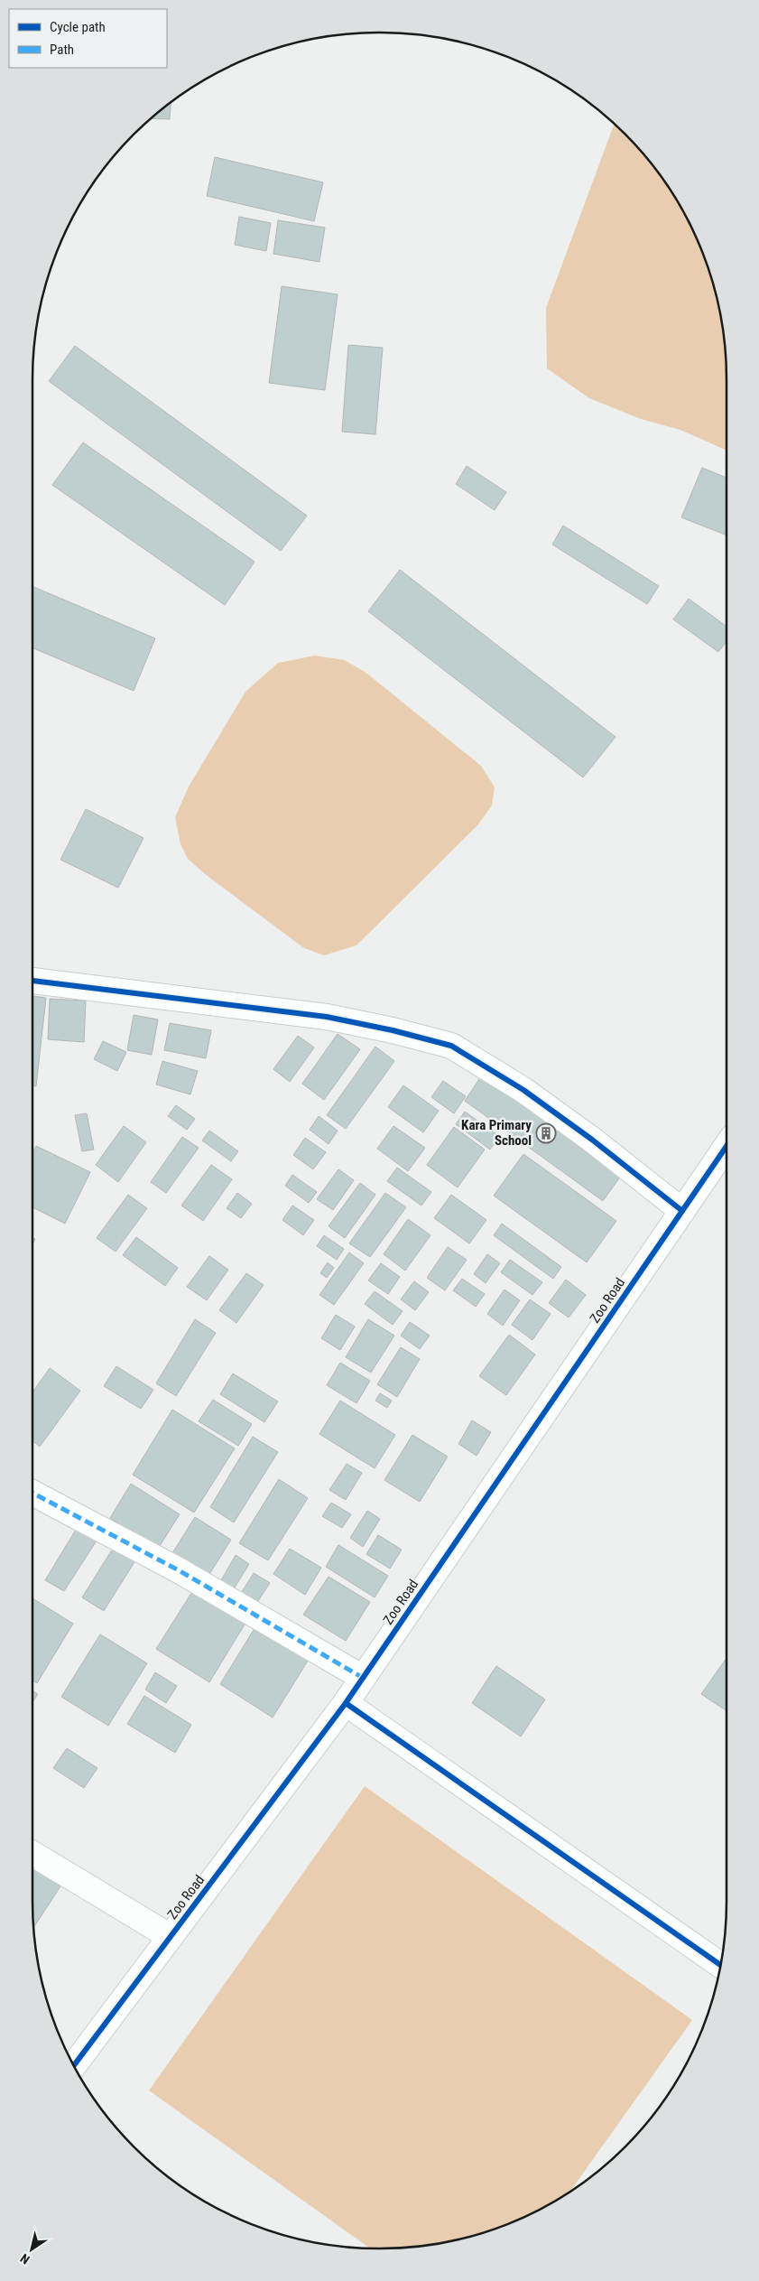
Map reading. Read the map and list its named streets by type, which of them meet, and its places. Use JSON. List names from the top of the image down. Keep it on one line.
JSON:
{"streets":{"street":["Zoo Road"]},"places":{"building":["Kara Primary School"]},"legend":["Cycle path","Path"],"north":"bottom left"}
